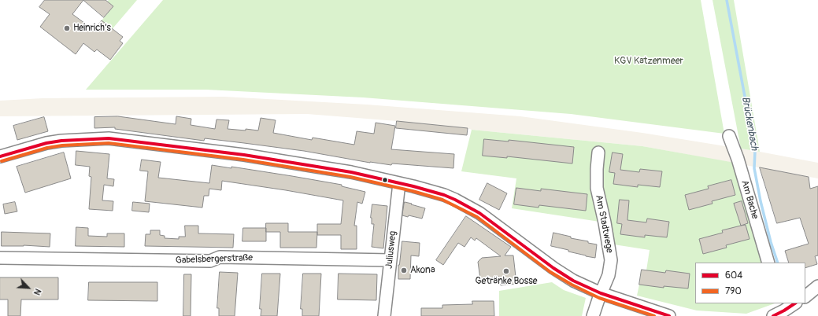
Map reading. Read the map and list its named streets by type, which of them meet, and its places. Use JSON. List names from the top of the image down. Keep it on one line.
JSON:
{"streets":{"street":["Am Bache","Am Stadtwege","Juliusweg","Gabelsbergerstraße"]},"crossings":[["Juliusweg","Gabelsbergerstraße"]],"water":["Brückenbach"],"parks":["KGV Katzenmeer"],"places":["Heinrich’s","Akona","Getränke Bosse"],"lines":["transit line 604","transit line 790"],"legend":["604","790"],"north":"bottom right"}
